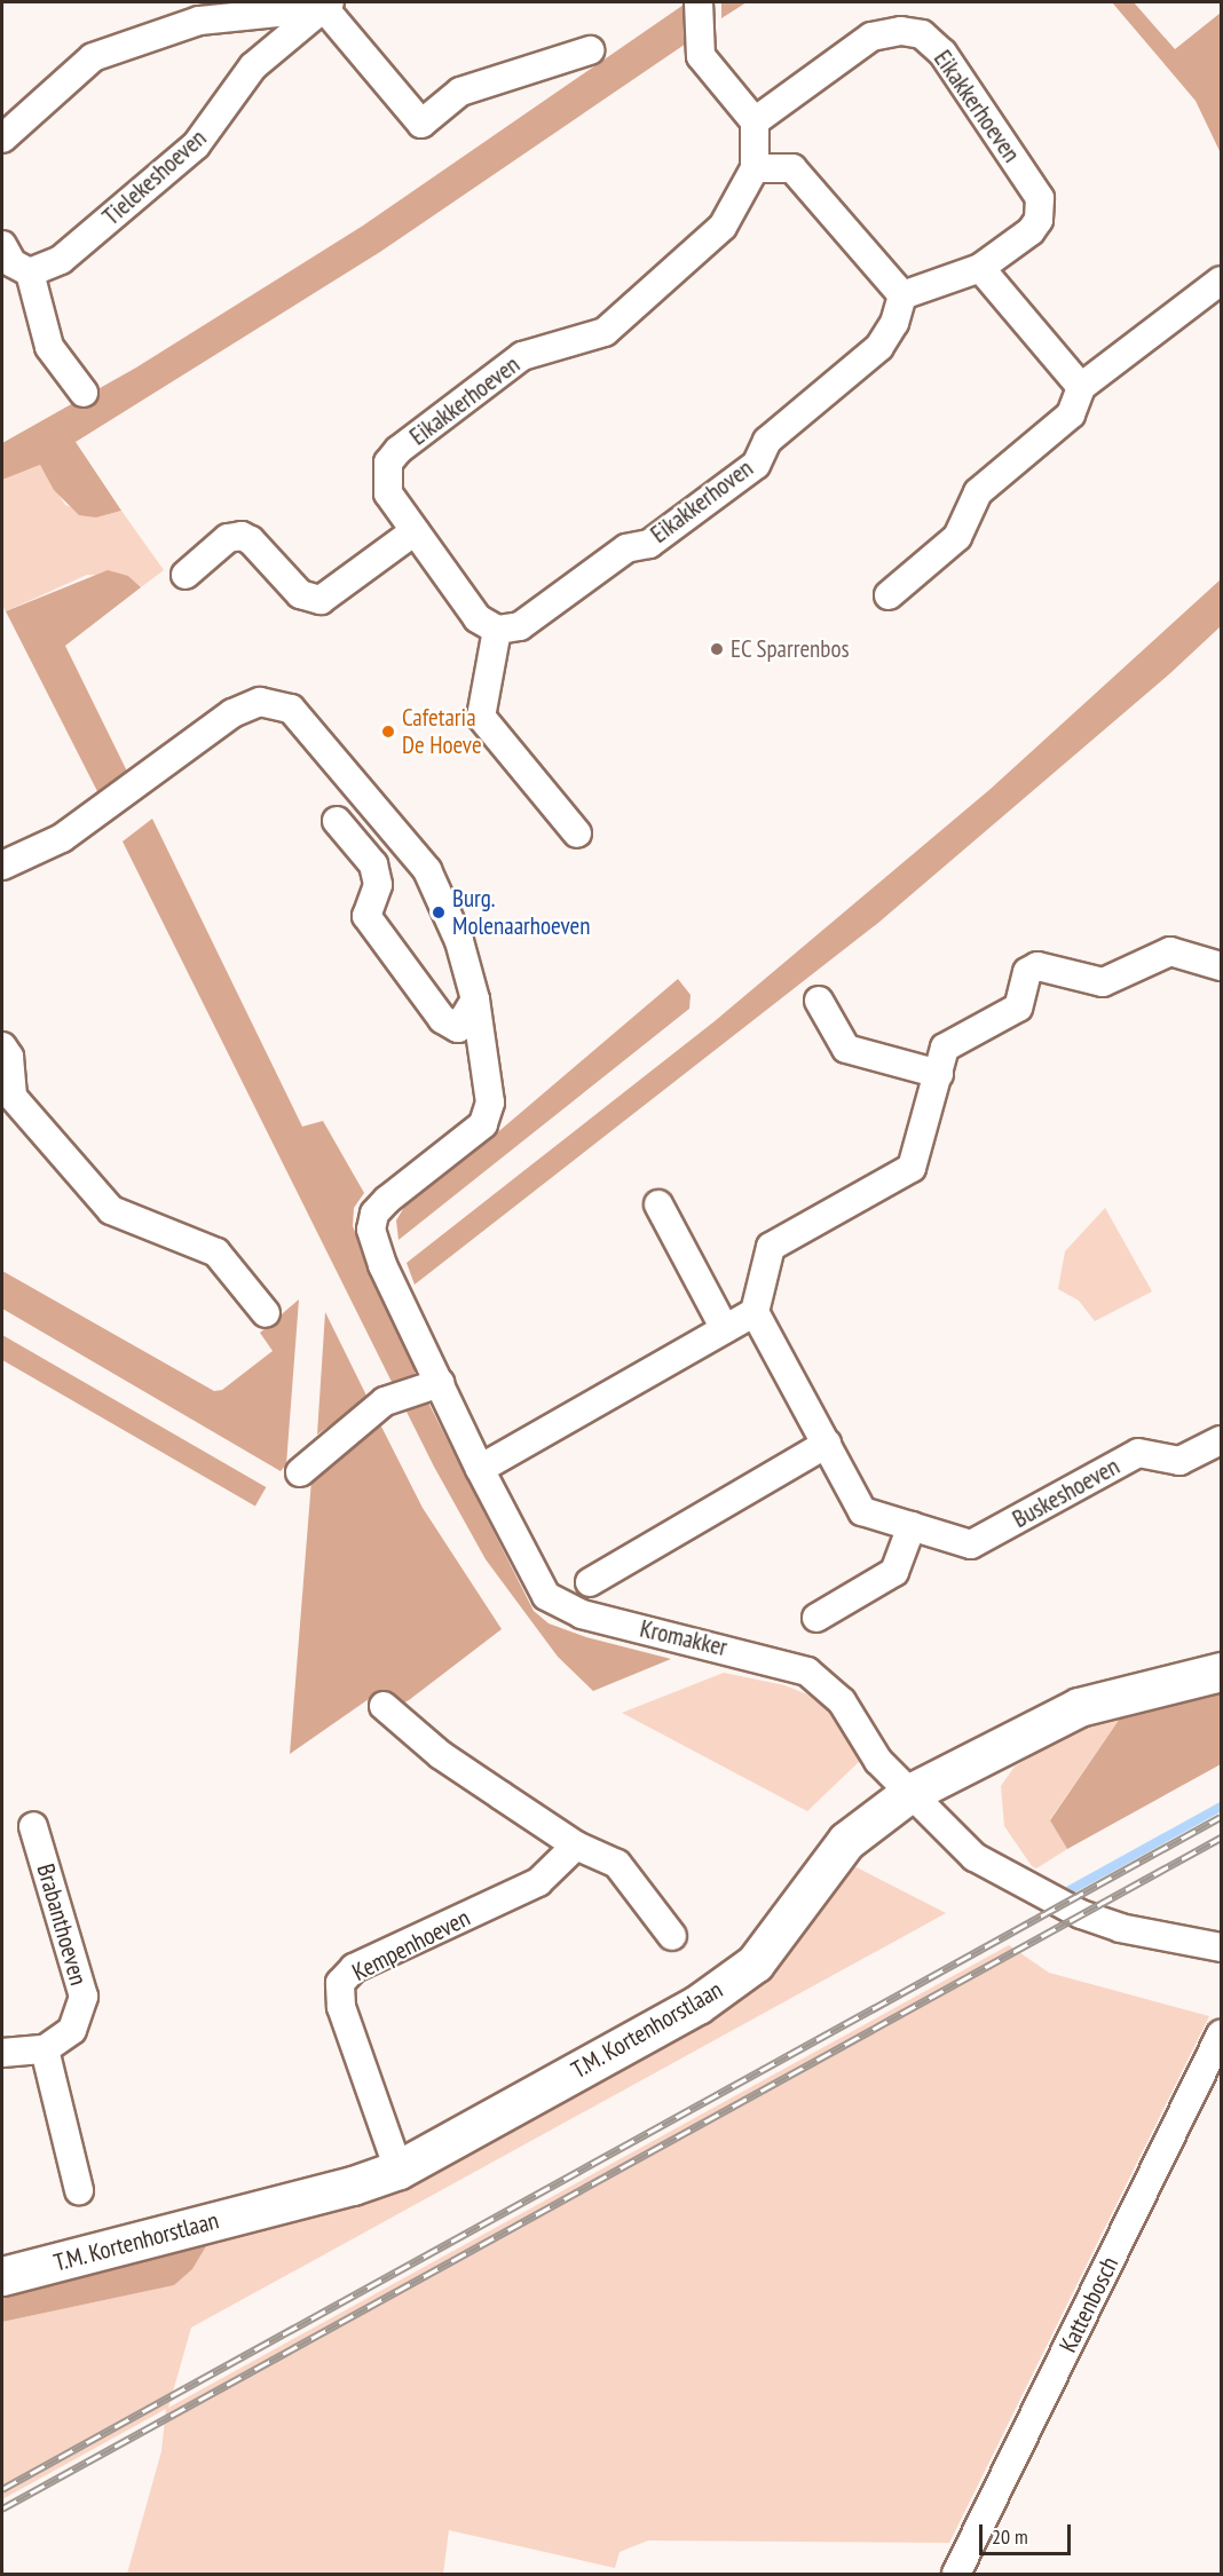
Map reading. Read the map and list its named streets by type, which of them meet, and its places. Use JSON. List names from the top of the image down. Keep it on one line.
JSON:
{"streets":{"street":["Eikakkerhoeven","Tielekeshoeven","Eikakkerhoven","Buskeshoeven","Kromakker","Brabanthoeven","Kempenhoeven","T.M. Kortenhorstlaan","Kattenbosch"]},"crossings":[["Eikakkerhoeven","Eikakkerhoven"],["Kromakker","T.M. Kortenhorstlaan"],["Kempenhoeven","T.M. Kortenhorstlaan"]],"places":["EC Sparrenbos","Cafetaria De Hoeve","Burg. Molenaarhoeven"],"scale_bar":"20 m"}
